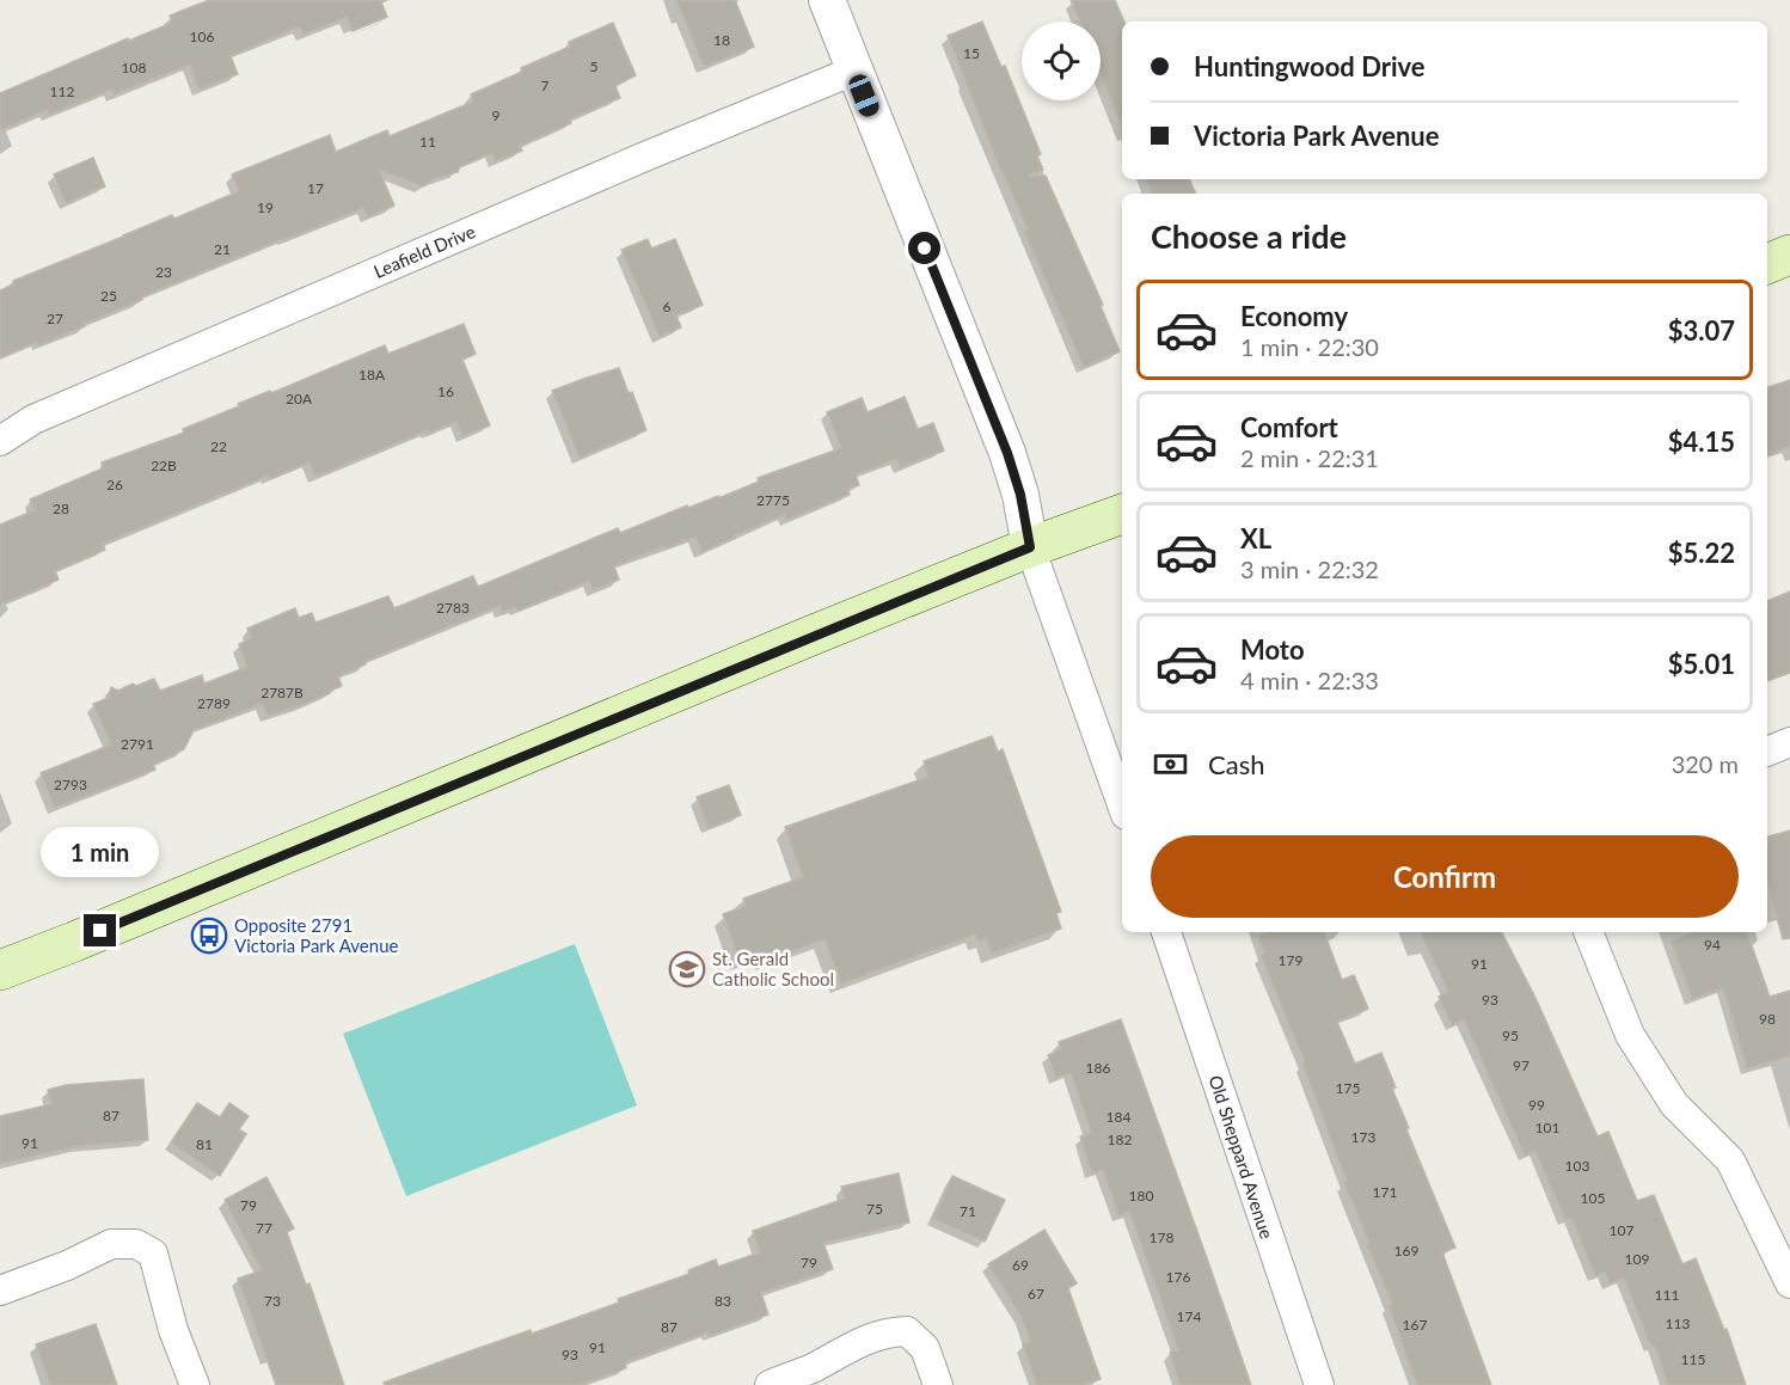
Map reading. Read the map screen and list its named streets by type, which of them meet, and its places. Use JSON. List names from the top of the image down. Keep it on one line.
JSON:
{"streets":{"street":["Leafield Drive","Old Sheppard Avenue"]},"places":{"bus stop":["Opposite 2791 Victoria Park Avenue"],"school or university":["St. Gerald Catholic School"]},"house_numbers":["106","18","15","5","108","7","112","9","11","17","19","21","23","25","6","27","18A","16","20A","22","22B","26","2775","28","2783","2787B","2789","2791","2793","94","179","91","93","98","95","97","186","175","99","87","184","101","173","182","91","81","103","171","180","105","79","75","71","77","107","178","169","109","79","69","176","67","111","73","83","174","113","167","87","91","93","115"],"page":{"banner":["Huntingwood Drive","Victoria Park Avenue"],"heading":"Choose a ride","list":[{"name":"Economy","note":"1 min · 22:30","value":"$3.07"},{"name":"Comfort","note":"2 min · 22:31","value":"$4.15"},{"name":"XL","note":"3 min · 22:32","value":"$5.22"},{"name":"Moto","note":"4 min · 22:33","value":"$5.01"}],"pay":["Cash","320 m"],"buttons":"Confirm","bubble":"1 min"}}
